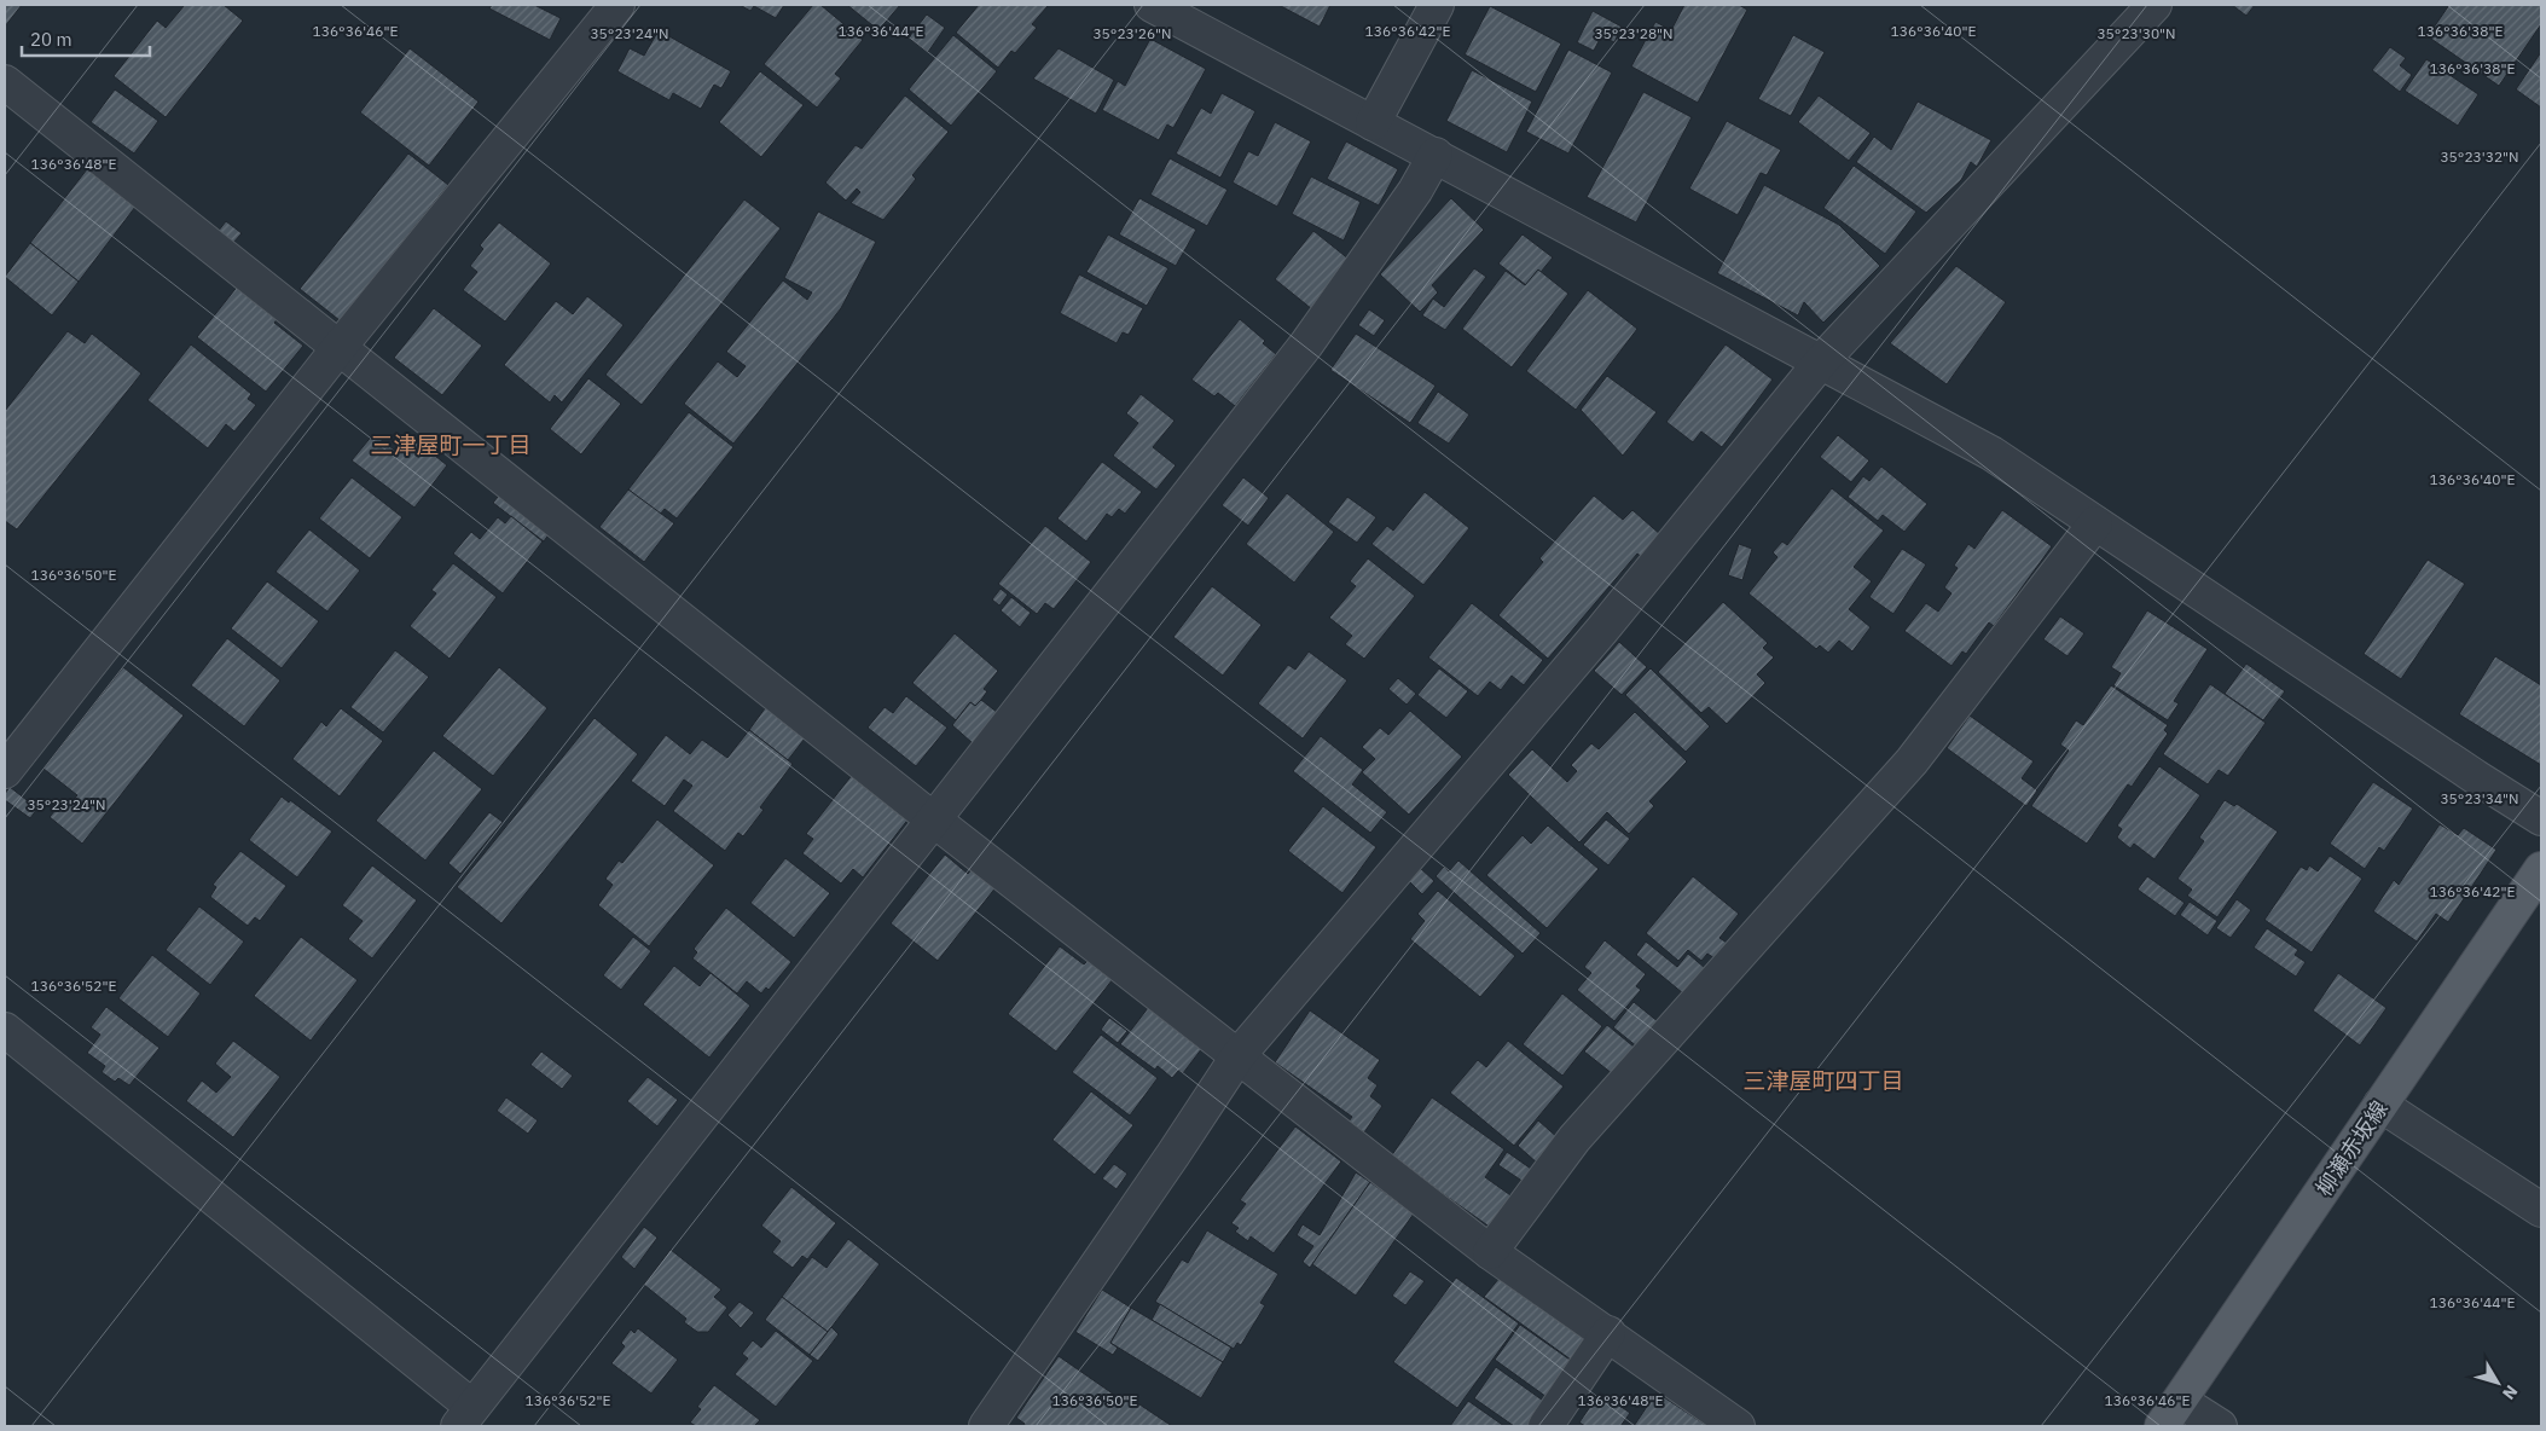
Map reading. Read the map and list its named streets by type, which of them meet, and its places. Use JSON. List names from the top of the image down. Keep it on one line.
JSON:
{"streets":{"main road":["柳瀬赤坂線"]},"districts":["三津屋町一丁目","三津屋町四丁目"],"scale_bar":"20 m","north":"bottom right","coordinates":["136°36'46\"E","136°36'44\"E","136°36'42\"E","136°36'40\"E","136°36'38\"E","35°23'24\"N","35°23'26\"N","35°23'28\"N","35°23'30\"N","35°23'32\"N","136°36'48\"E","136°36'50\"E","35°23'34\"N","136°36'52\"E"]}
